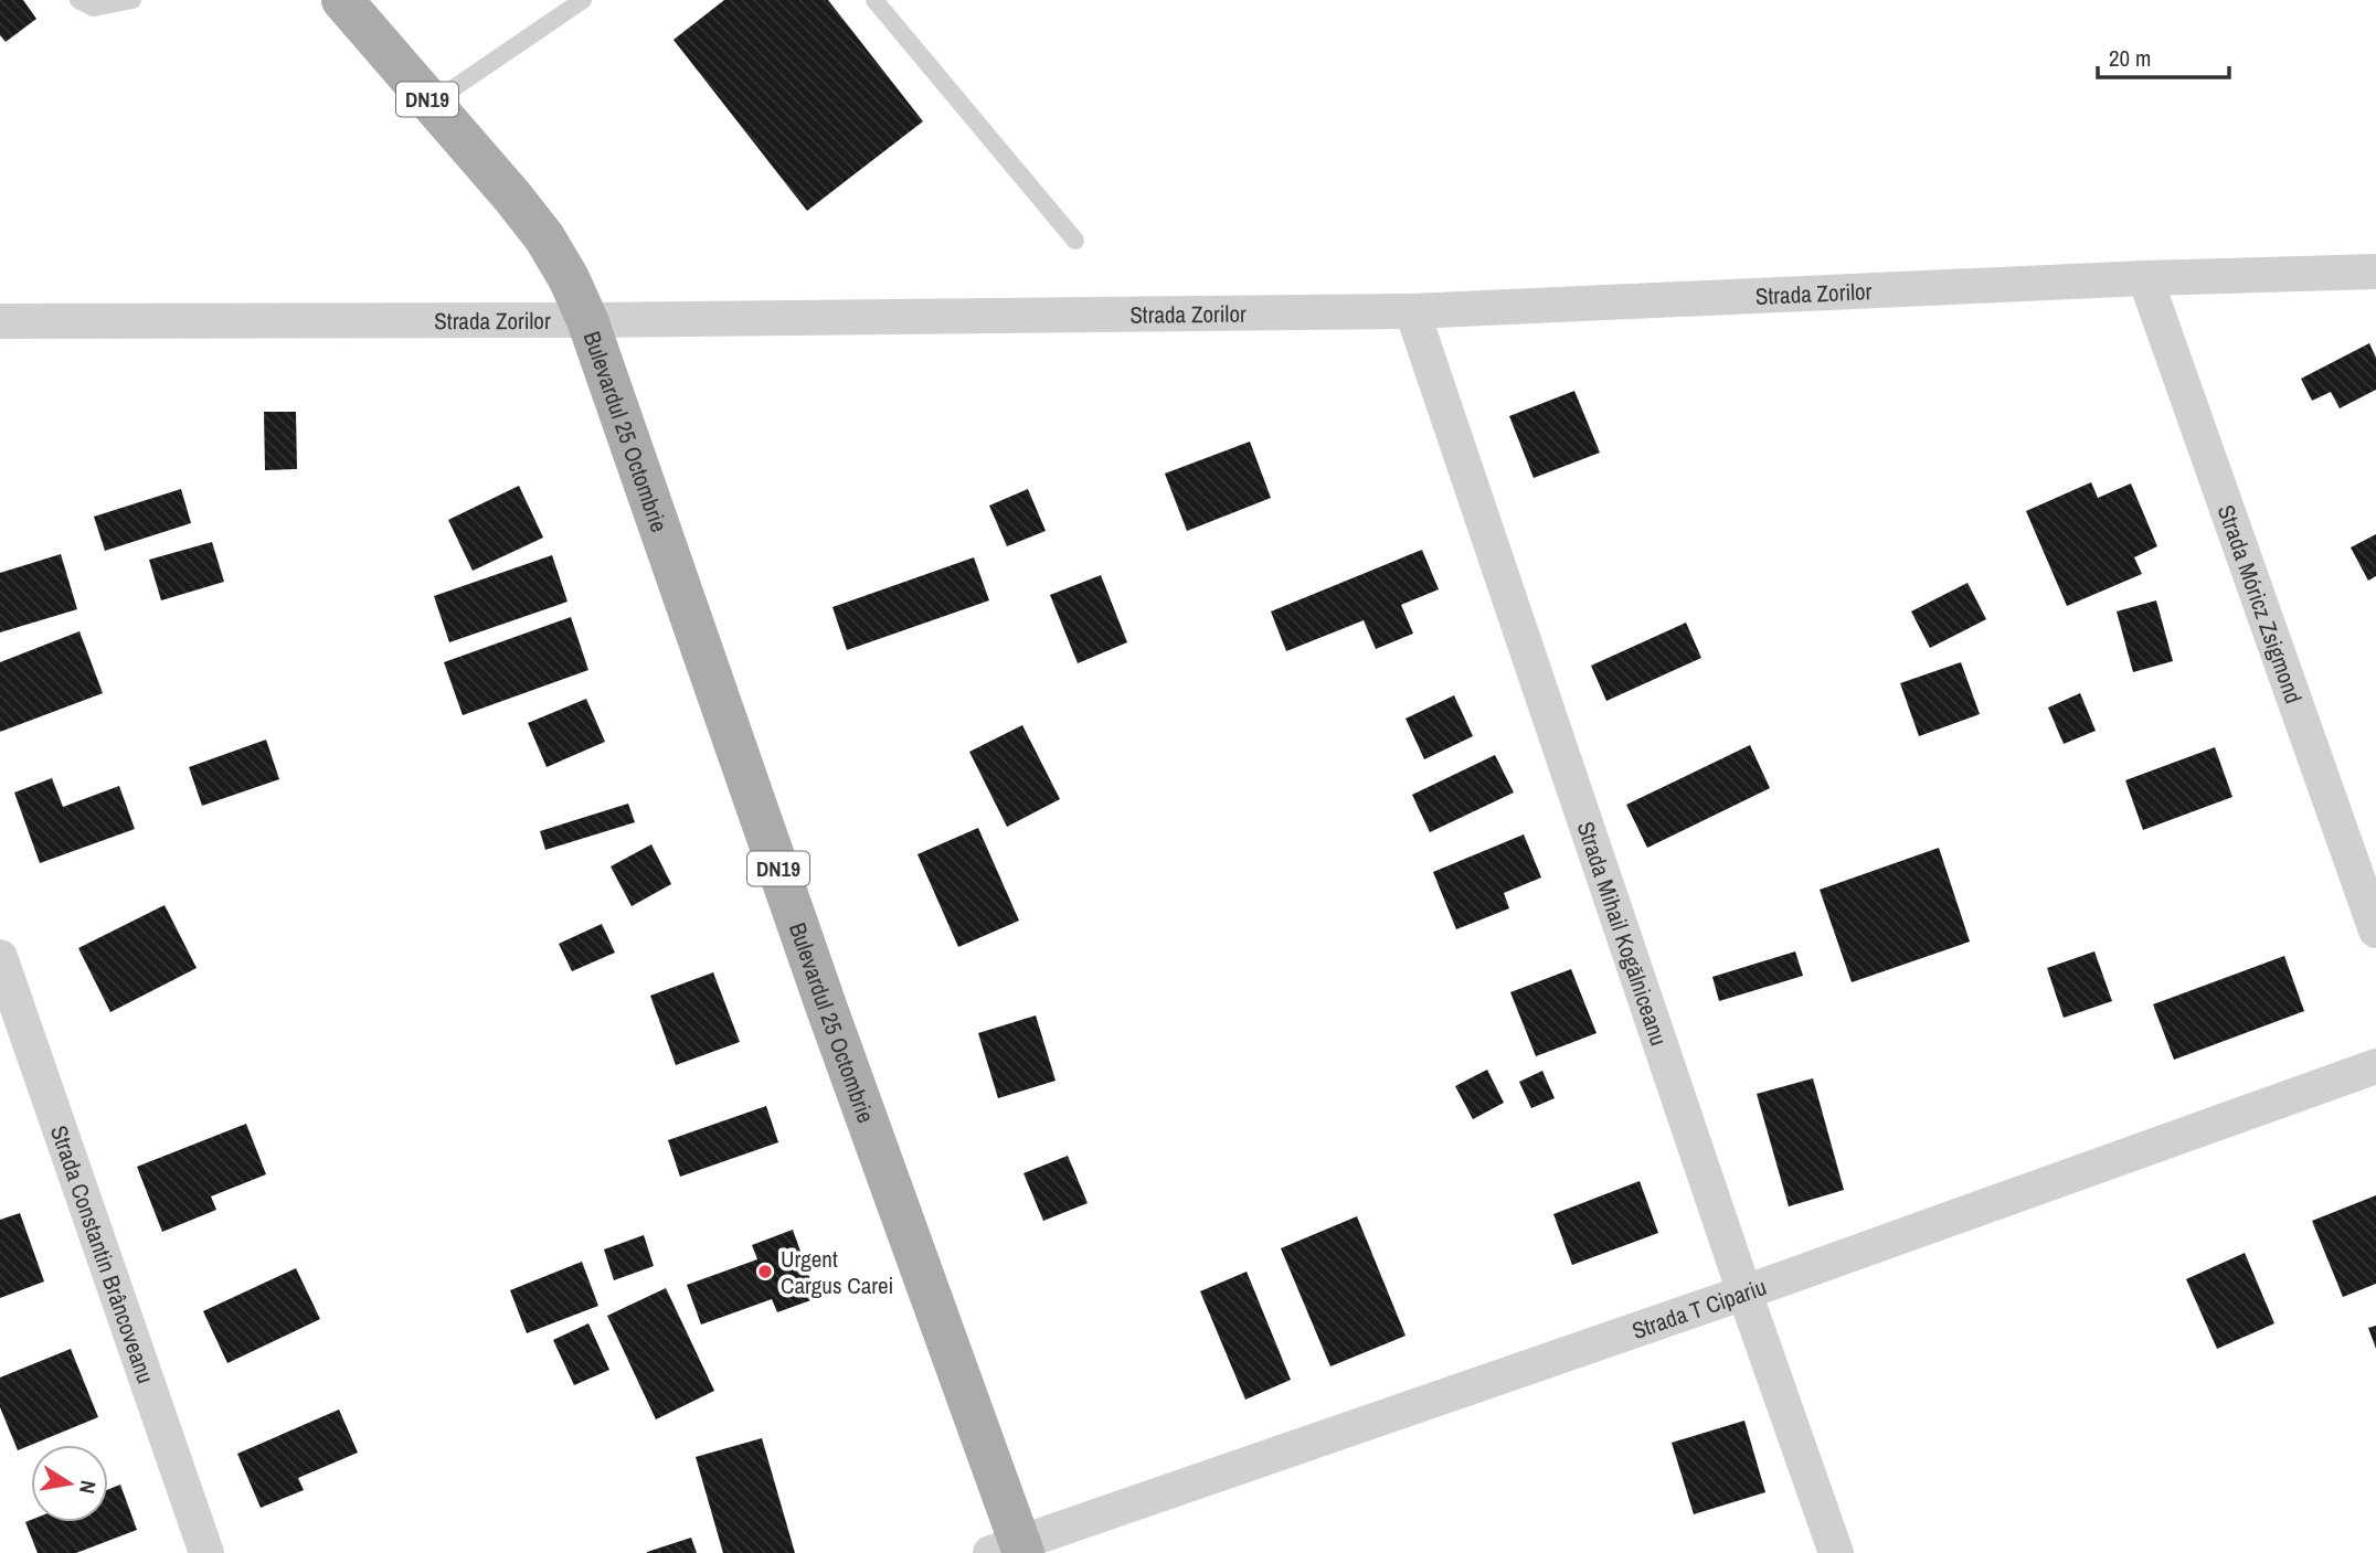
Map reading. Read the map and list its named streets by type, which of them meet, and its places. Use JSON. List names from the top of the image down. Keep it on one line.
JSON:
{"streets":{"main road":["DN19","Bulevardul 25 Octombrie"],"street":["Strada Zorilor","Strada Móricz Zsigmond","Strada Mihail Kogălniceanu","Strada Constantin Brâncoveanu","Strada T Cipariu"]},"crossings":[["DN19","Bulevardul 25 Octombrie"],["Strada Zorilor","Bulevardul 25 Octombrie"],["Strada Zorilor","Strada Móricz Zsigmond"],["Strada Zorilor","Strada Mihail Kogălniceanu"],["Bulevardul 25 Octombrie","Strada T Cipariu"],["Strada Mihail Kogălniceanu","Strada T Cipariu"]],"places":["Urgent Cargus Carei"],"scale_bar":"20 m","north":"right"}
